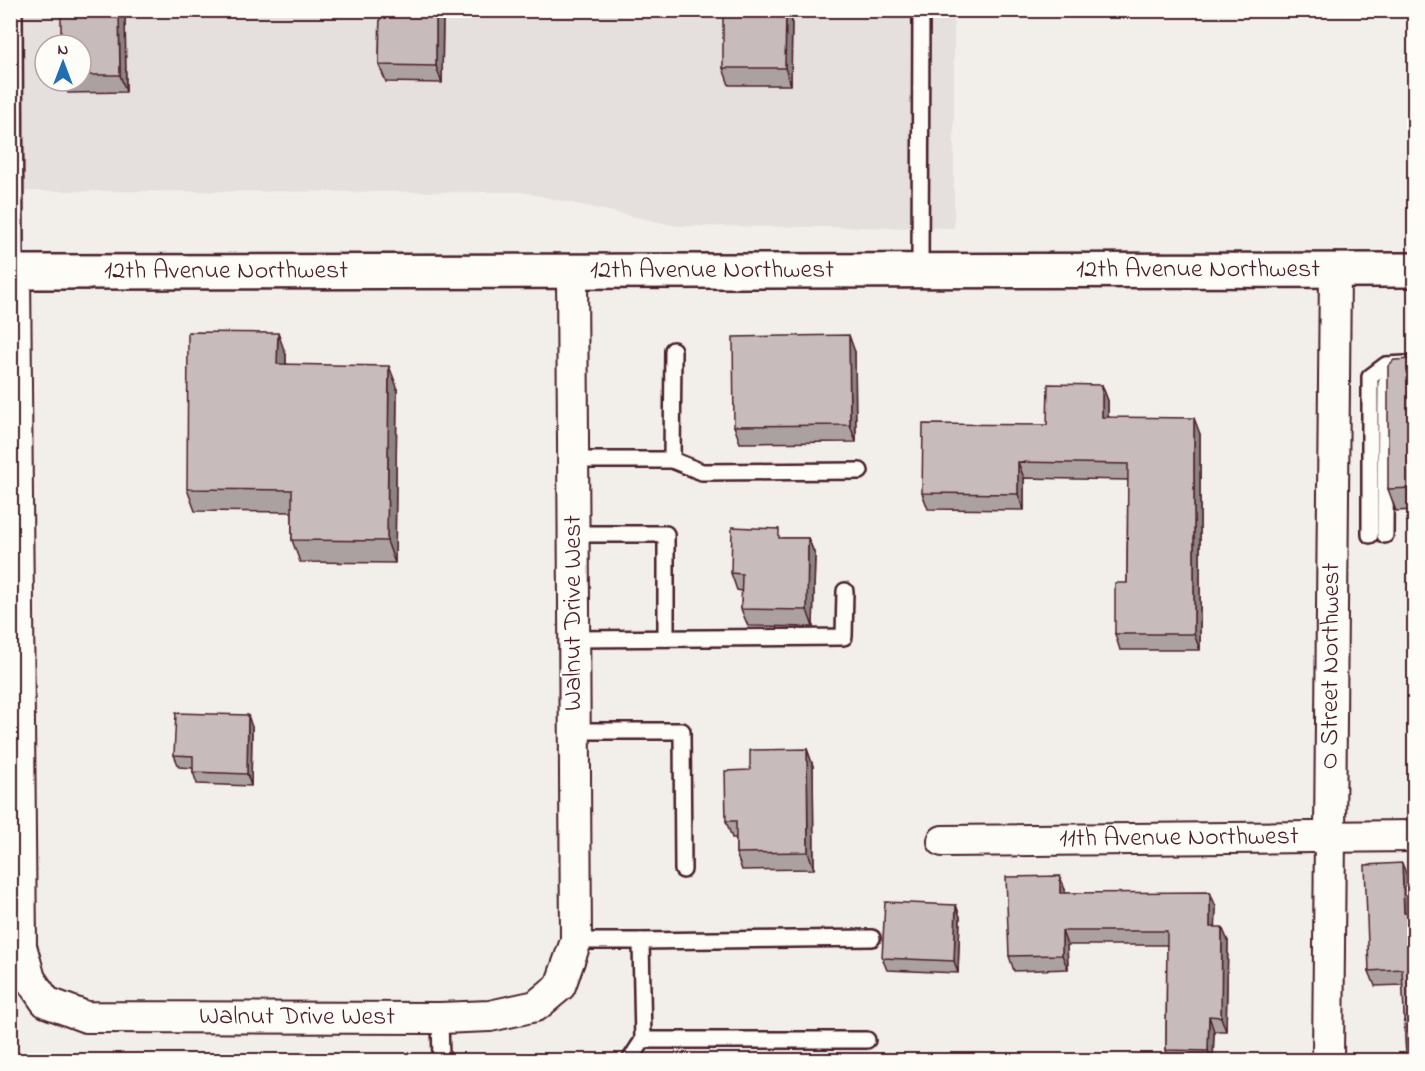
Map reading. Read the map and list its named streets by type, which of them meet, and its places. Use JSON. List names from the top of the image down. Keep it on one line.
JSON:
{"streets":{"main road":["12th Avenue Northwest"],"street":["Walnut Drive West","O Street Northwest","11th Avenue Northwest"]},"crossings":[["12th Avenue Northwest","Walnut Drive West"],["12th Avenue Northwest","O Street Northwest"],["O Street Northwest","11th Avenue Northwest"]],"north":"top"}
